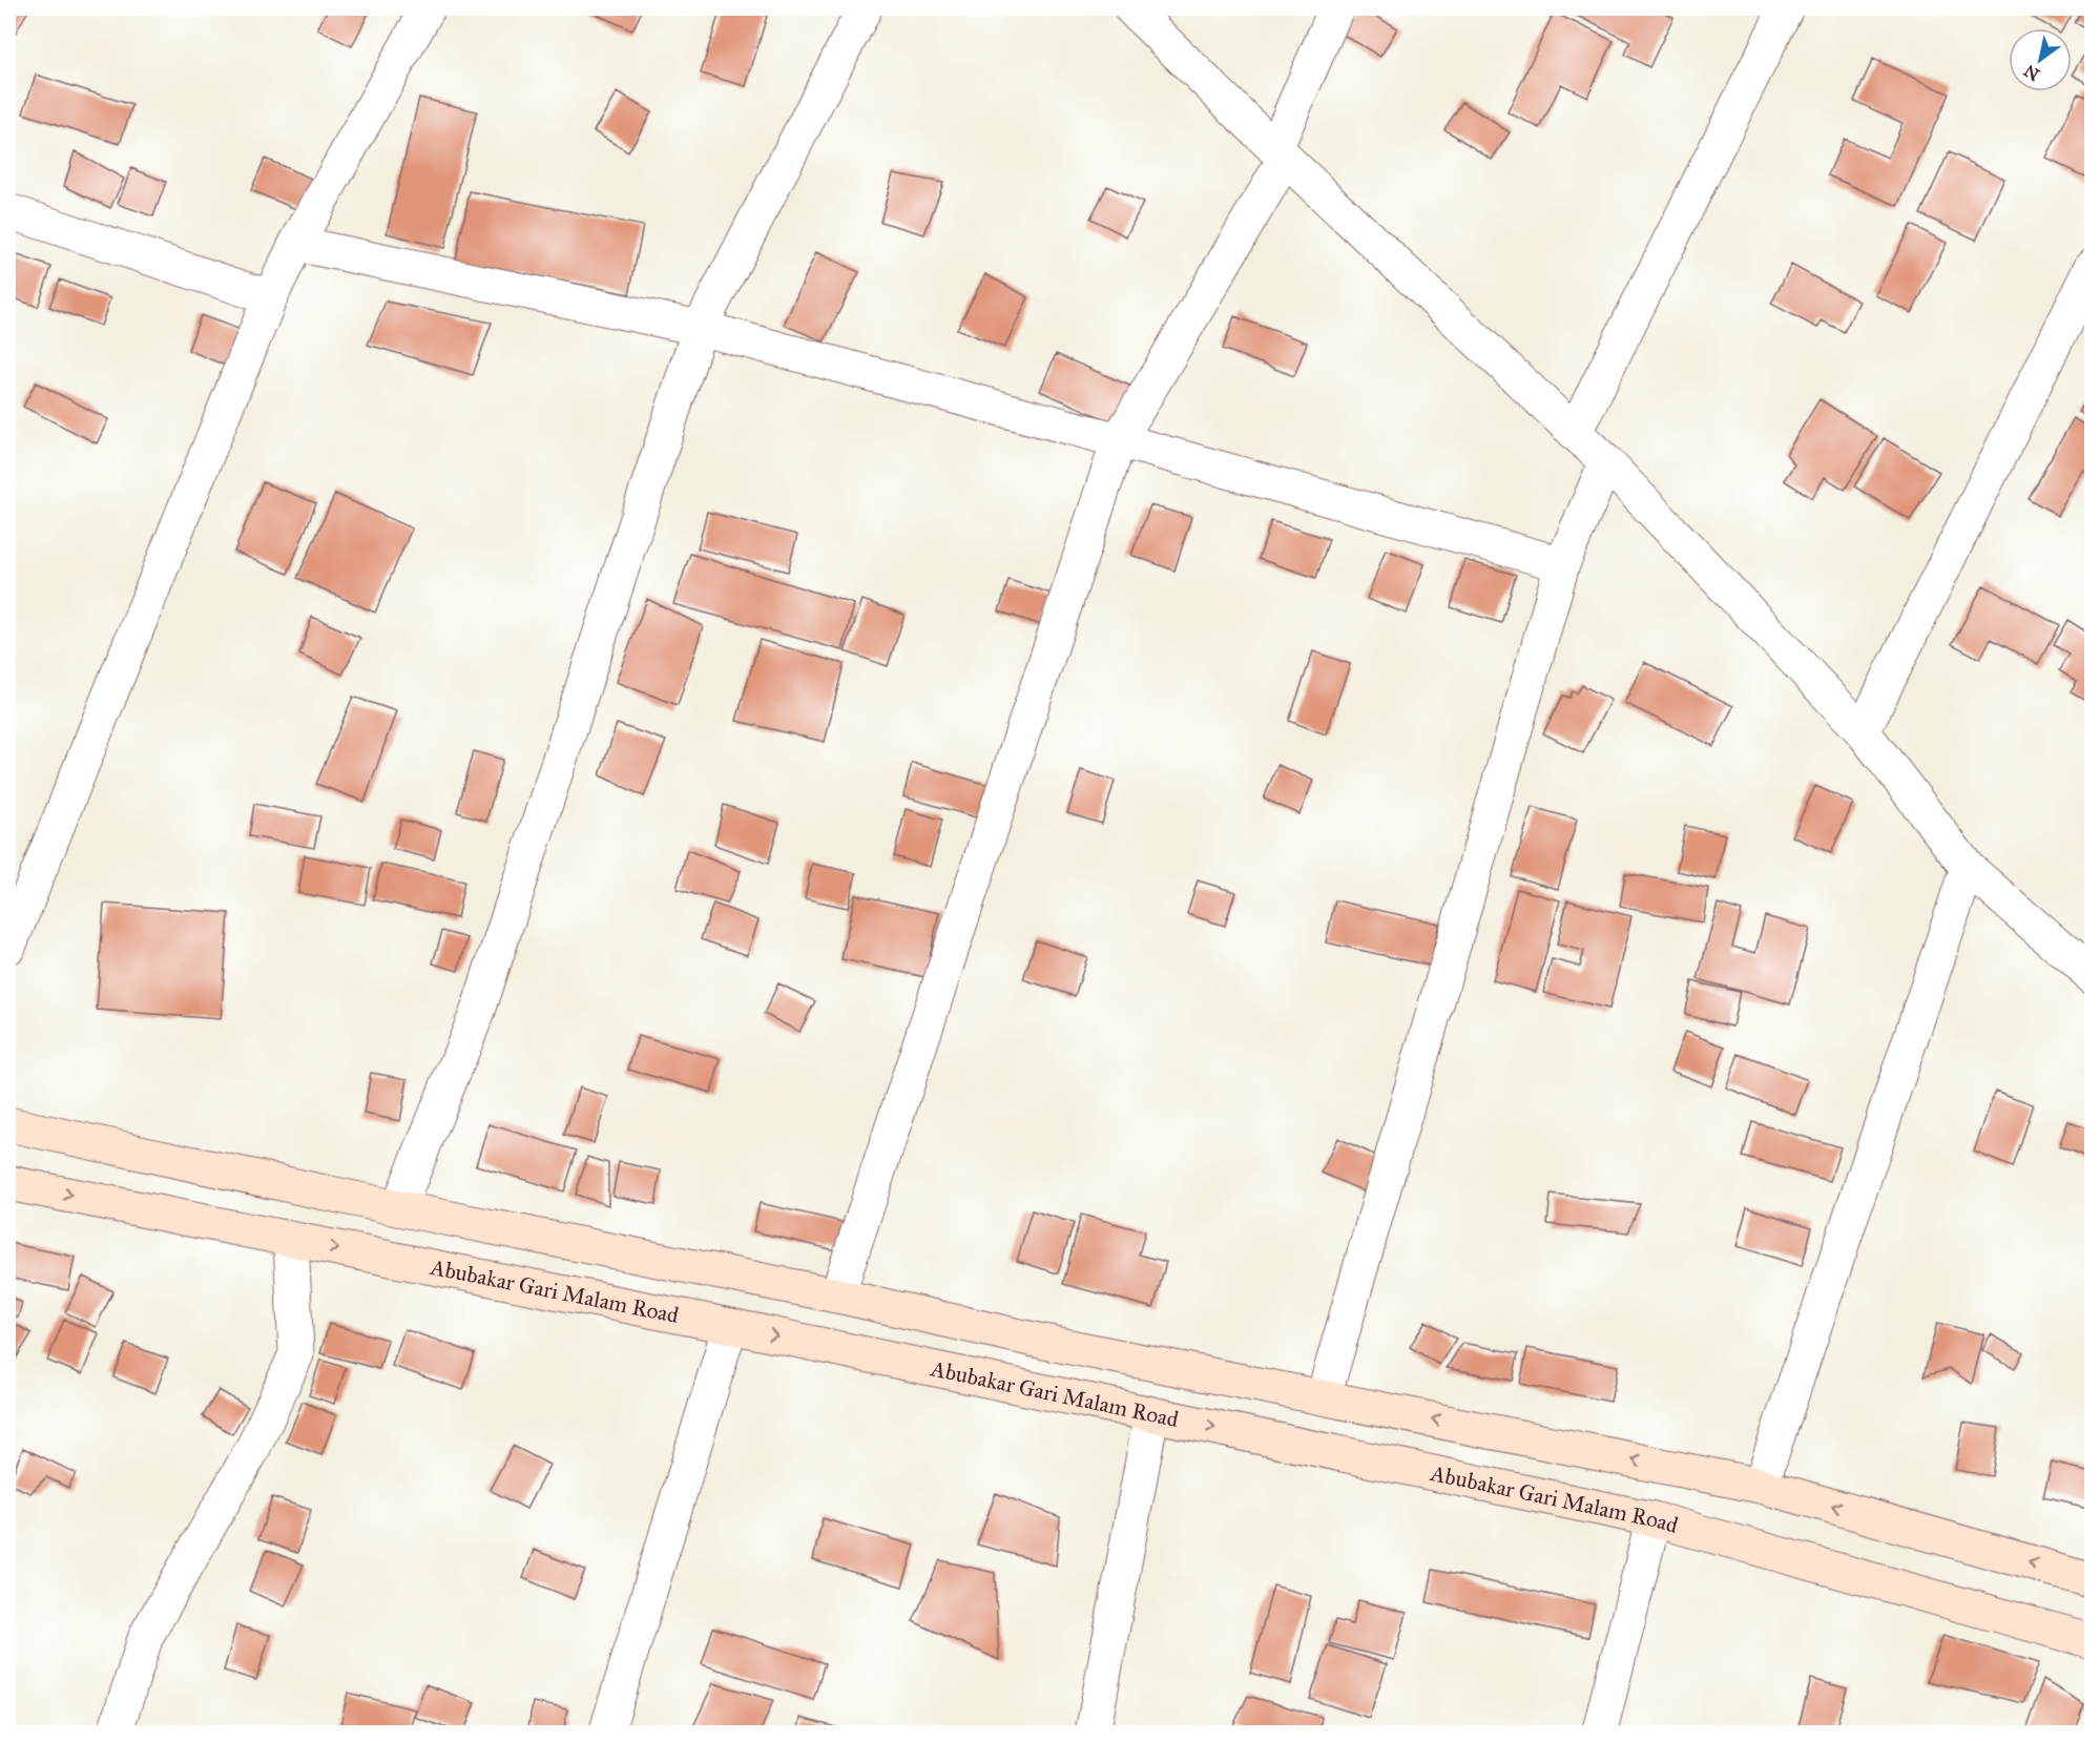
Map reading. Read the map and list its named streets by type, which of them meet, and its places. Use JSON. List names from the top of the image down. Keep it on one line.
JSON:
{"streets":{"street":["Abubakar Gari Malam Road"]},"north":"bottom left"}
